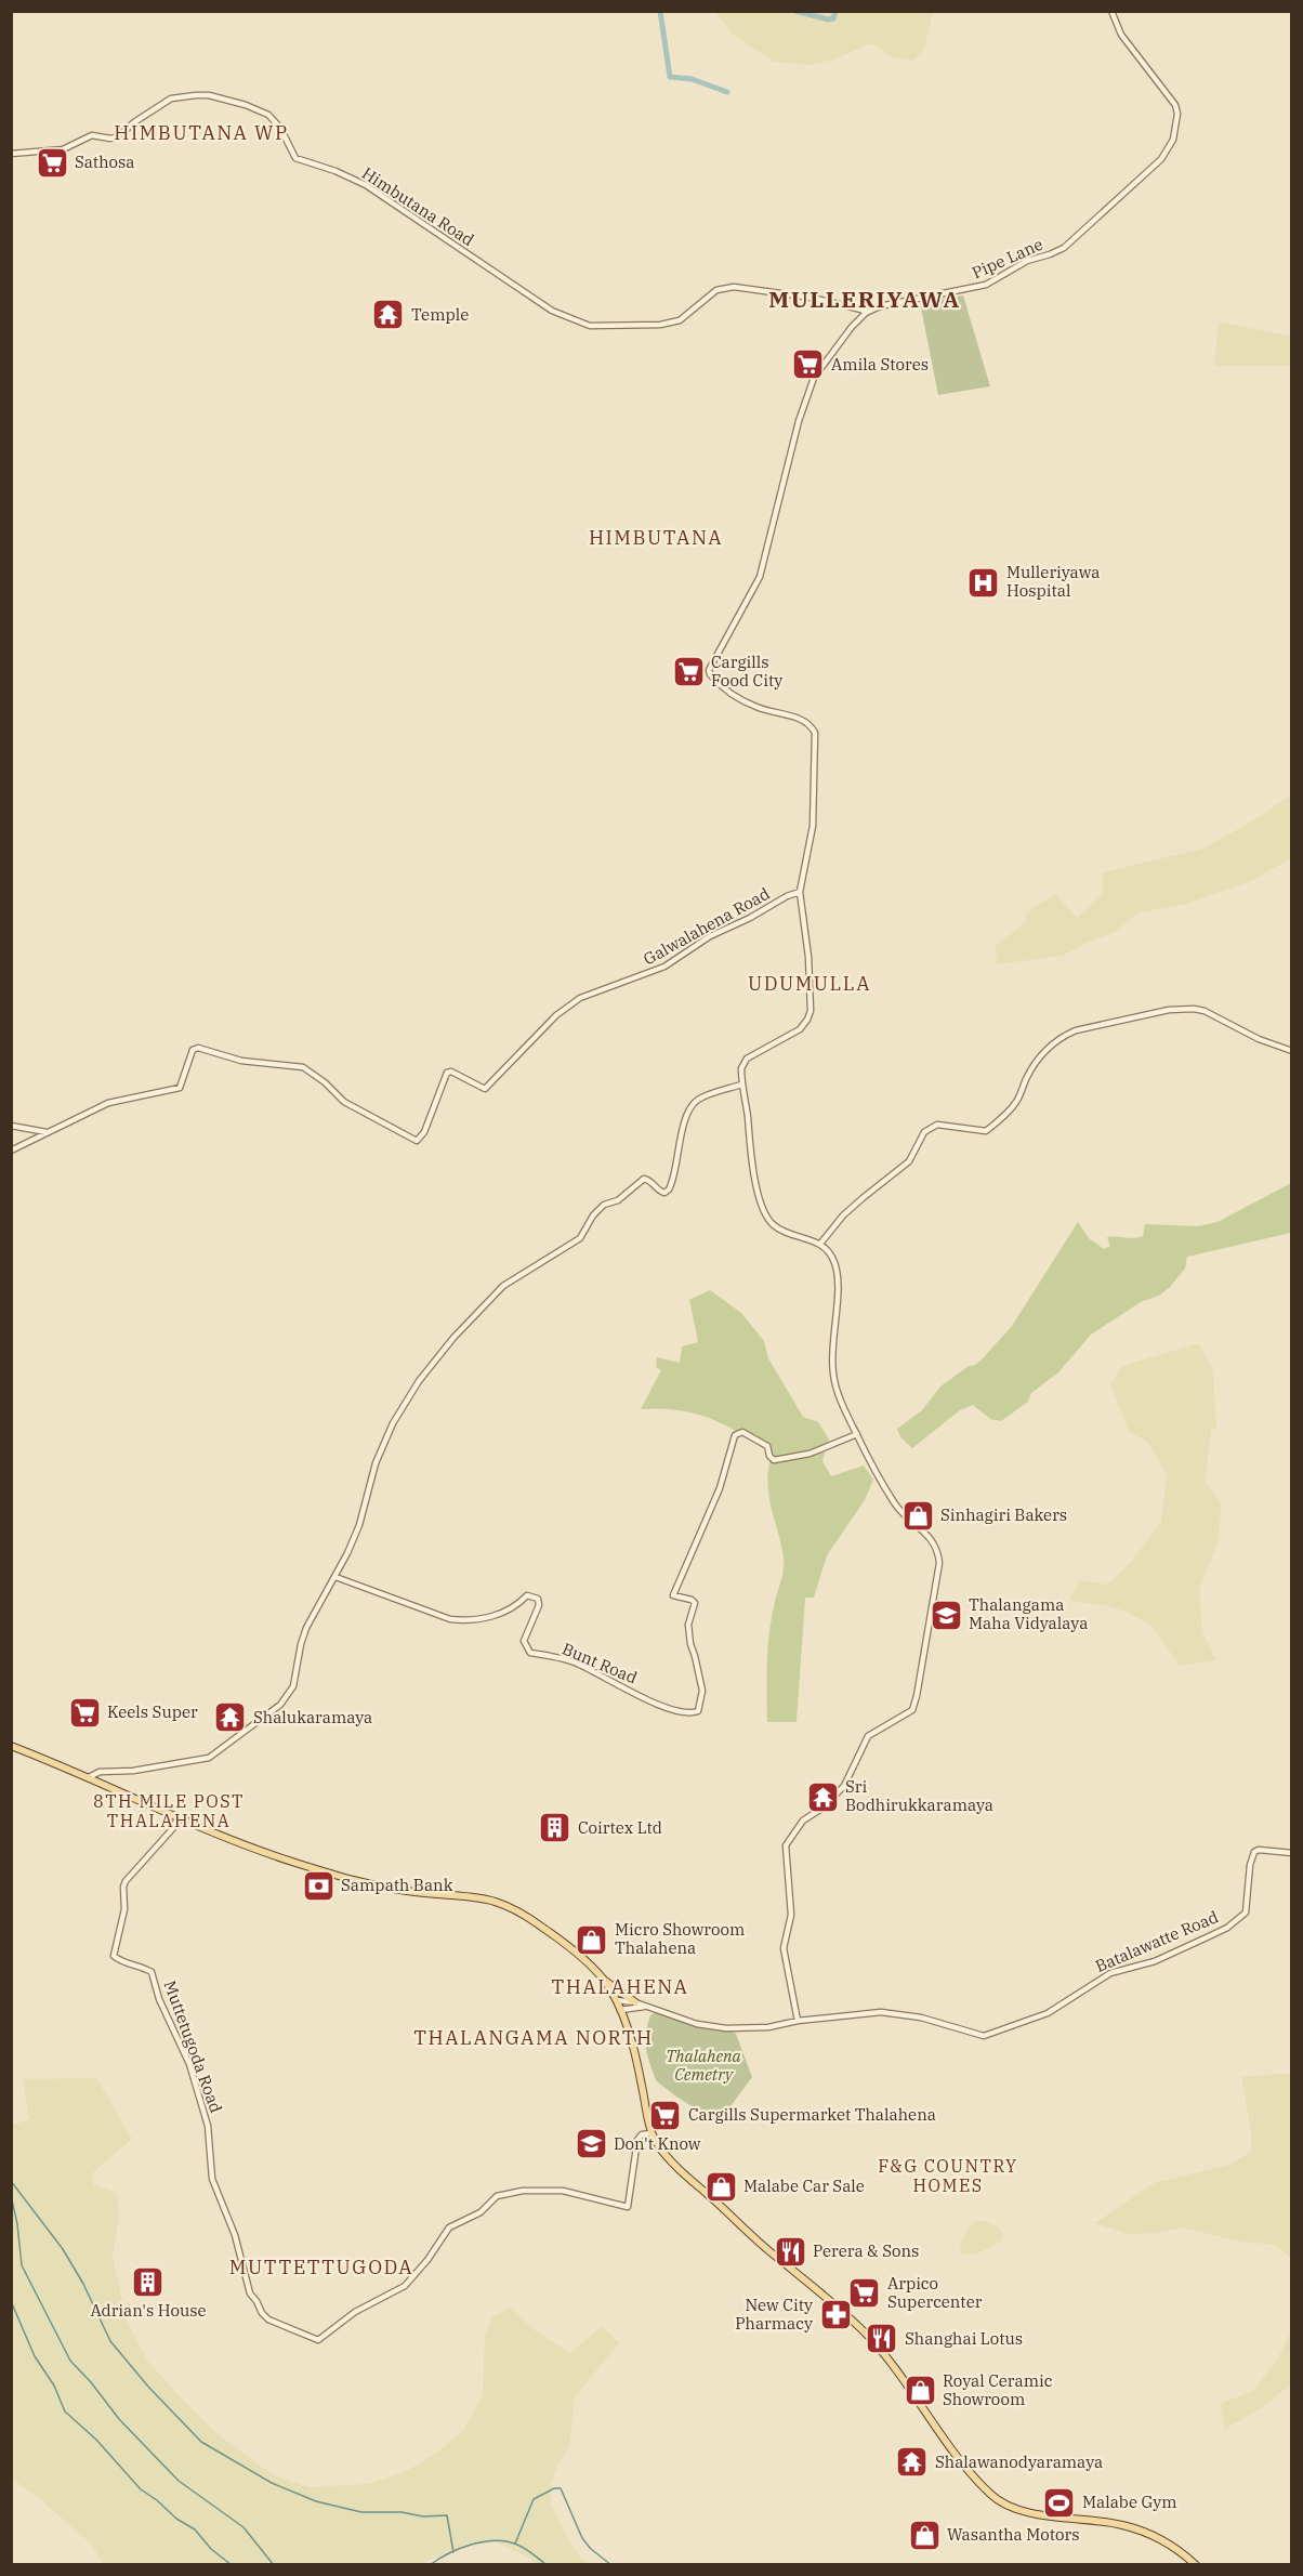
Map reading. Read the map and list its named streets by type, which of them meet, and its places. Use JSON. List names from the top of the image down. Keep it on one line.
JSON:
{"streets":{"street":["Himbutana Road","Pipe Lane","Galwalahena Road","Bunt Road","Batalawatte Road","Muttetugoda Road"]},"crossings":[["Himbutana Road","Pipe Lane"],["Pipe Lane","Galwalahena Road"]],"districts":["HIMBUTANA WP","MULLERIYAWA","HIMBUTANA","UDUMULLA","8TH MILE POST THALAHENA","THALAHENA","THALANGAMA NORTH","F&G COUNTRY HOMES","MUTTETTUGODA"],"parks":["Thalahena Cemetry"],"places":{"supermarket":["Sathosa","Amila Stores","Cargills Food City","Keels Super","Cargills Supermarket Thalahena","Arpico Supercenter"],"temple":["Temple","Shalukaramaya","Sri Bodhirukkaramaya","Shalawanodyaramaya"],"hospital":["Mulleriyawa Hospital"],"shop":["Sinhagiri Bakers","Micro Showroom Thalahena","Malabe Car Sale","Royal Ceramic Showroom","Wasantha Motors"],"school or university":["Thalangama Maha Vidyalaya","Don't Know"],"building":["Coirtex Ltd","Adrian's House"],"bank":["Sampath Bank"],"restaurant":["Perera & Sons","Shanghai Lotus"],"pharmacy":["New City Pharmacy"],"sports":["Malabe Gym"]}}
